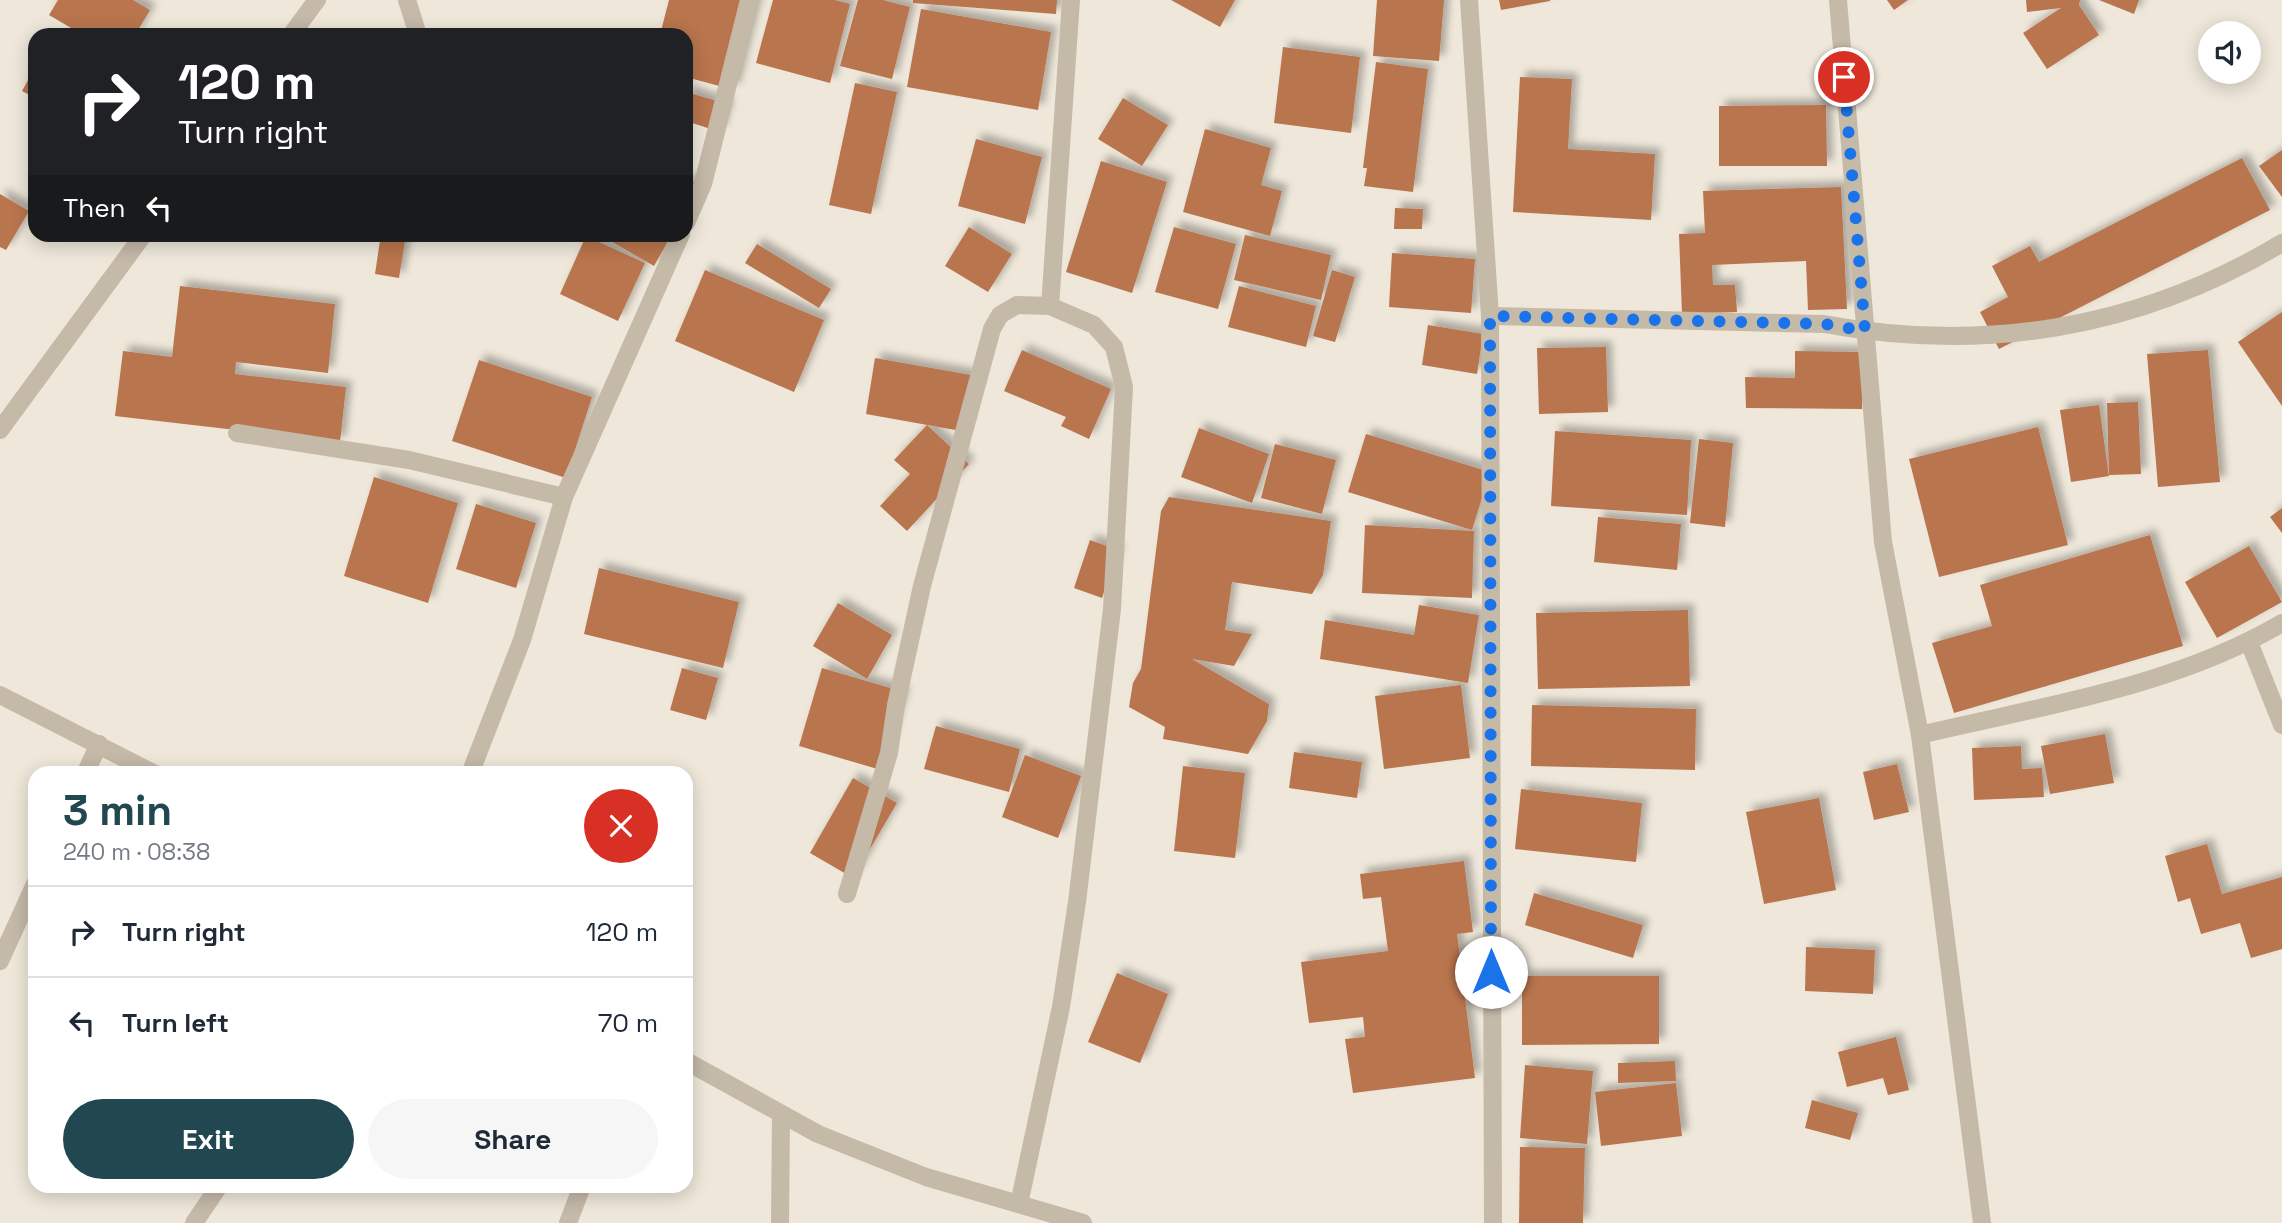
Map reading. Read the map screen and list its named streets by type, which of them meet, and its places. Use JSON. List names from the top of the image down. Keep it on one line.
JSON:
{"page":{"turn":["120 m","Turn right"],"then":"Then","heading":["3 min","240 m · 08:38"],"list":[{"name":"Turn right","value":"120 m"},{"name":"Turn left","value":"70 m"}],"buttons":["Exit","Share"]}}
